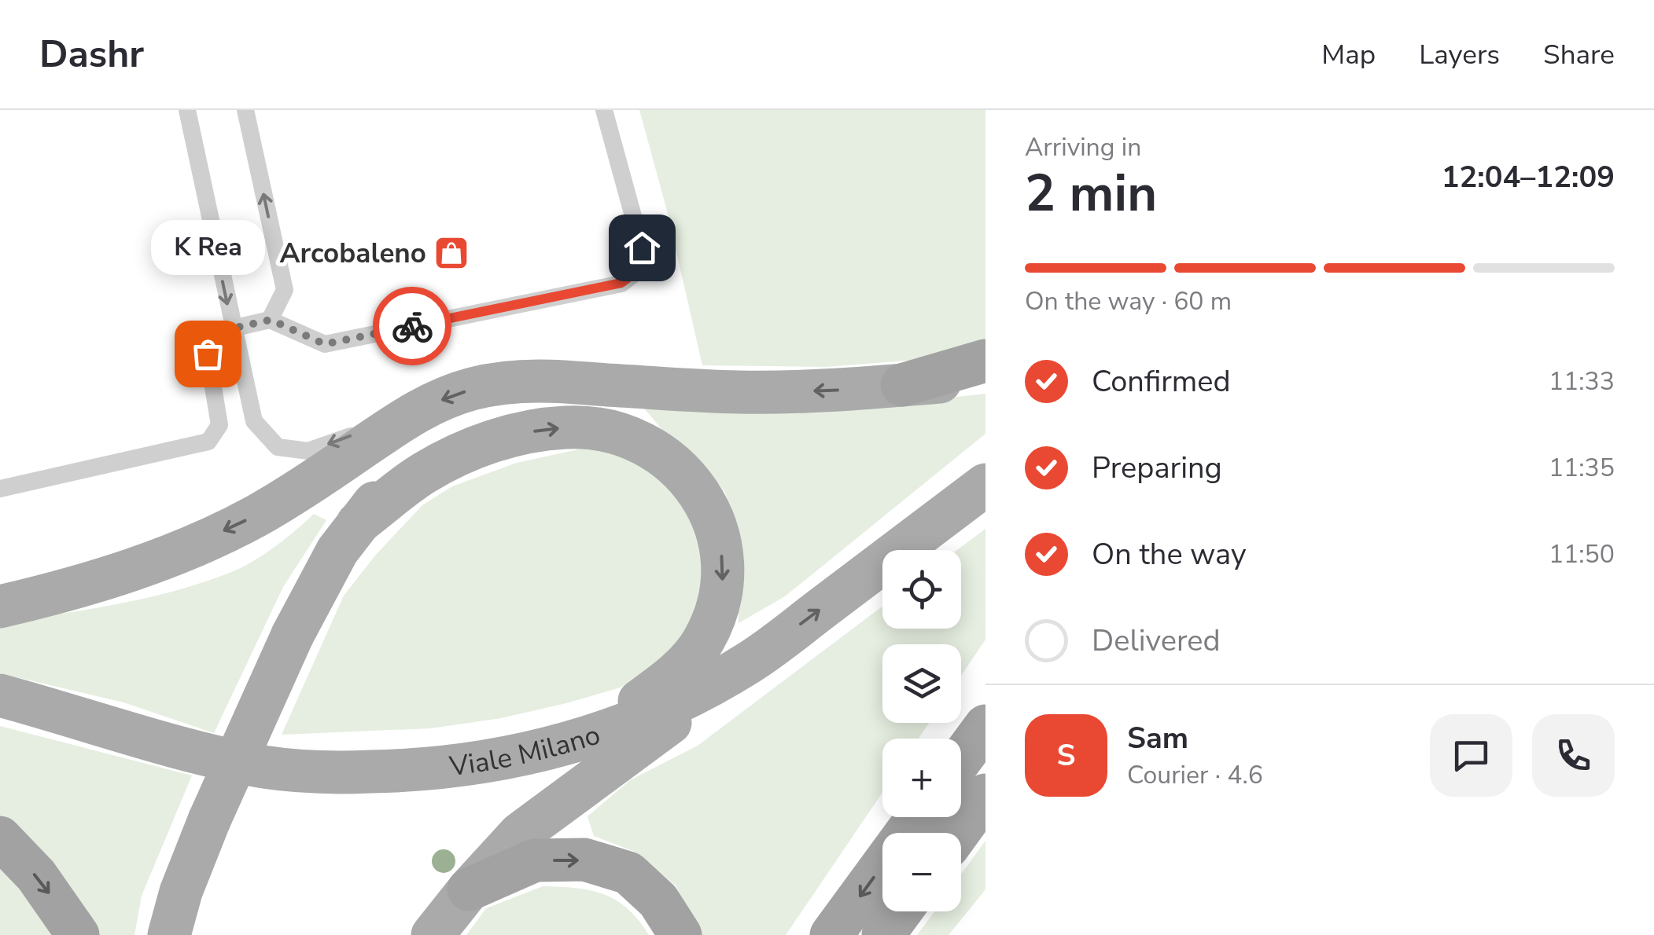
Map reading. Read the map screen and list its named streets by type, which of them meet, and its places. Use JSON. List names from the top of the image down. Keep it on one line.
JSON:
{"streets":{"main road":["Viale Milano"]},"places":{"shop":["Arcobaleno"],"other":["K Rea"]},"page":{"header":"Dashr","nav":["Map","Layers","Share"],"heading":["2 min","Arriving in","12:04–12:09"],"panel":["Sam","Courier · 4.6"],"bubble":"K Rea","bar":"On the way · 60 m","list":[["Confirmed","11:33"],["Preparing","11:35"],["On the way","11:50"],"Delivered"],"map_buttons":["+","−"],"round":"S"}}
